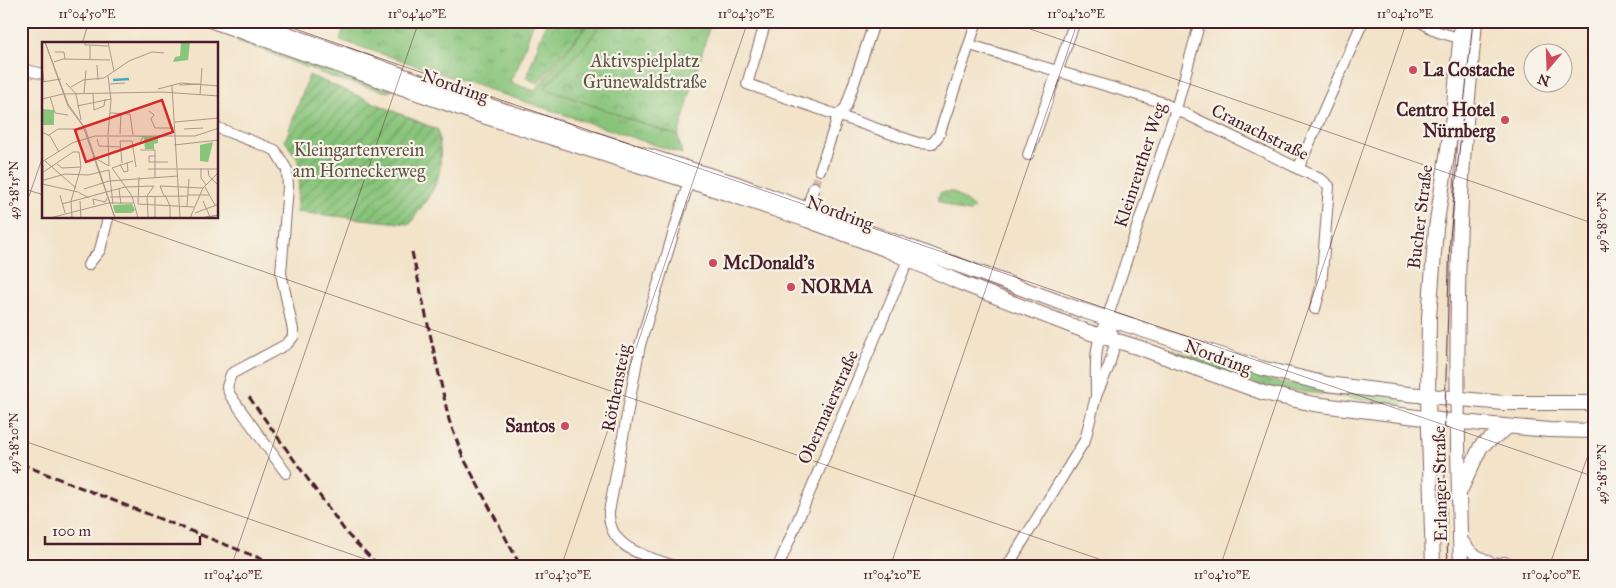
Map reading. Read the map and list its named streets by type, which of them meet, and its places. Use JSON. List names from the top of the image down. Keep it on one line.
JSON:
{"streets":{"main road":["Nordring","Bucher Straße","Erlanger Straße"],"street":["Cranachstraße","Kleinreuther Weg","Röthensteig","Obermaierstraße"]},"crossings":[["Nordring","Kleinreuther Weg"],["Nordring","Bucher Straße"],["Nordring","Röthensteig"],["Nordring","Obermaierstraße"],["Nordring","Erlanger Straße"],["Cranachstraße","Kleinreuther Weg"],["Bucher Straße","Erlanger Straße"]],"parks":["Aktivspielplatz Grünewaldstraße","Kleingartenverein am Horneckerweg"],"places":["La Costache","Centro Hotel Nürnberg","McDonald's","NORMA","Santos"],"scale_bar":"100 m","north":"bottom","coordinates":["11°04'50\"E","11°04'40\"E","11°04'30\"E","11°04'20\"E","11°04'10\"E","49°28'15\"N","49°28'05\"N","49°28'20\"N","49°28'10\"N","11°04'00\"E"]}
